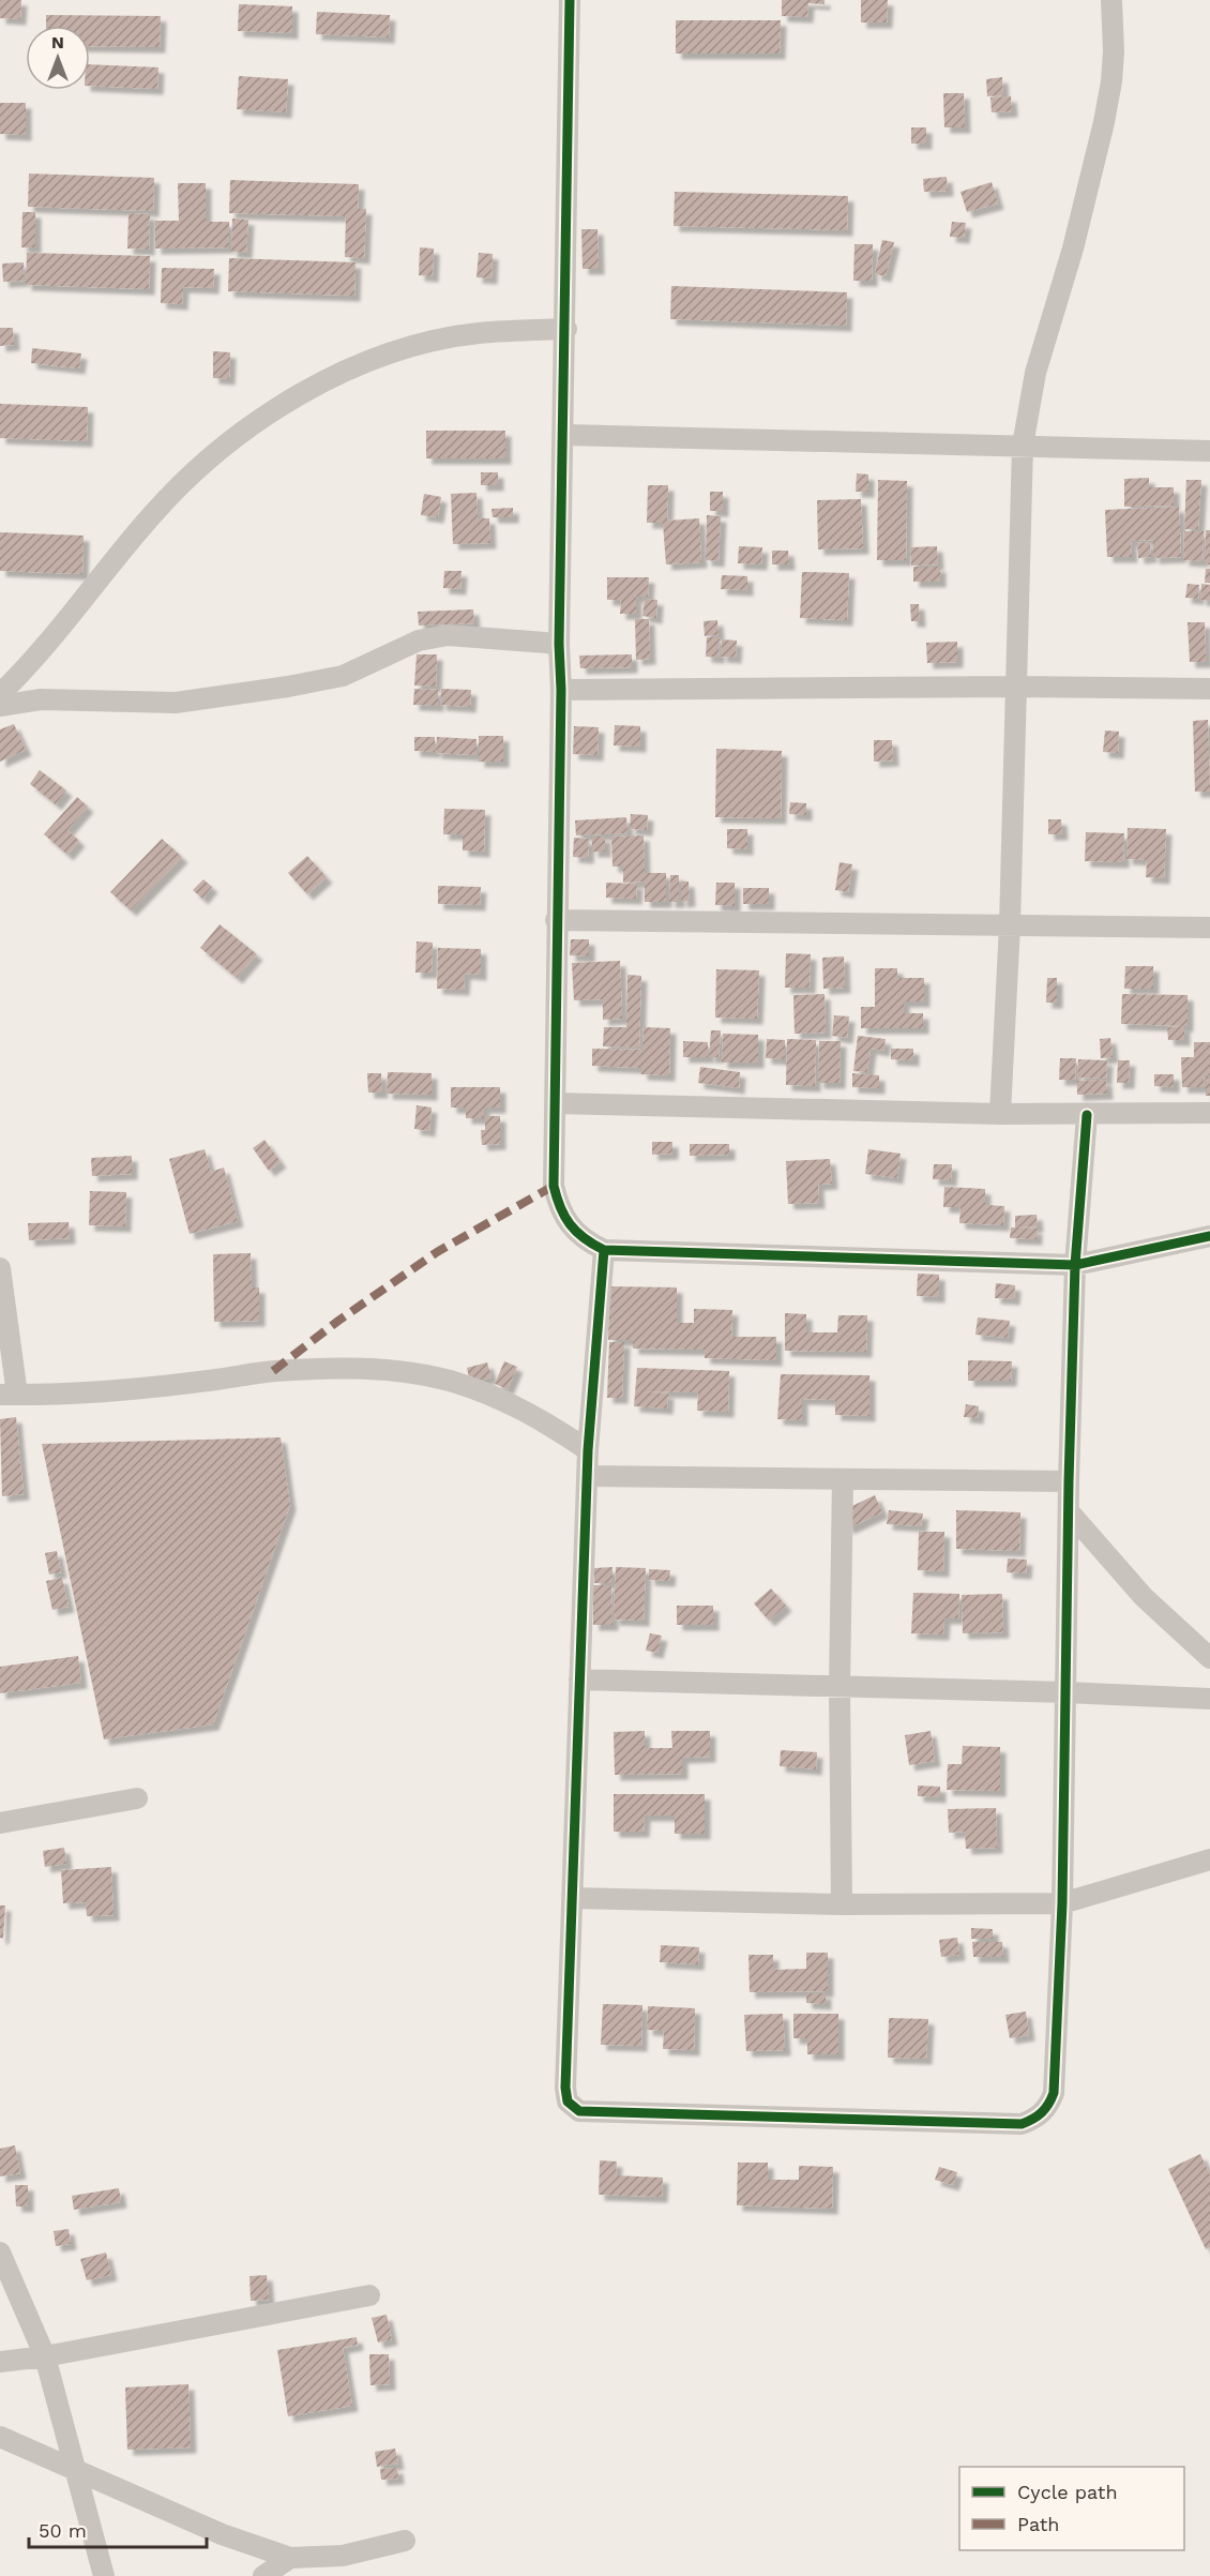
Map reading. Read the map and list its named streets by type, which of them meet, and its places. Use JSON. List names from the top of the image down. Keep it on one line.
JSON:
{"legend":["Cycle path","Path"],"scale_bar":"50 m","north":"top"}
